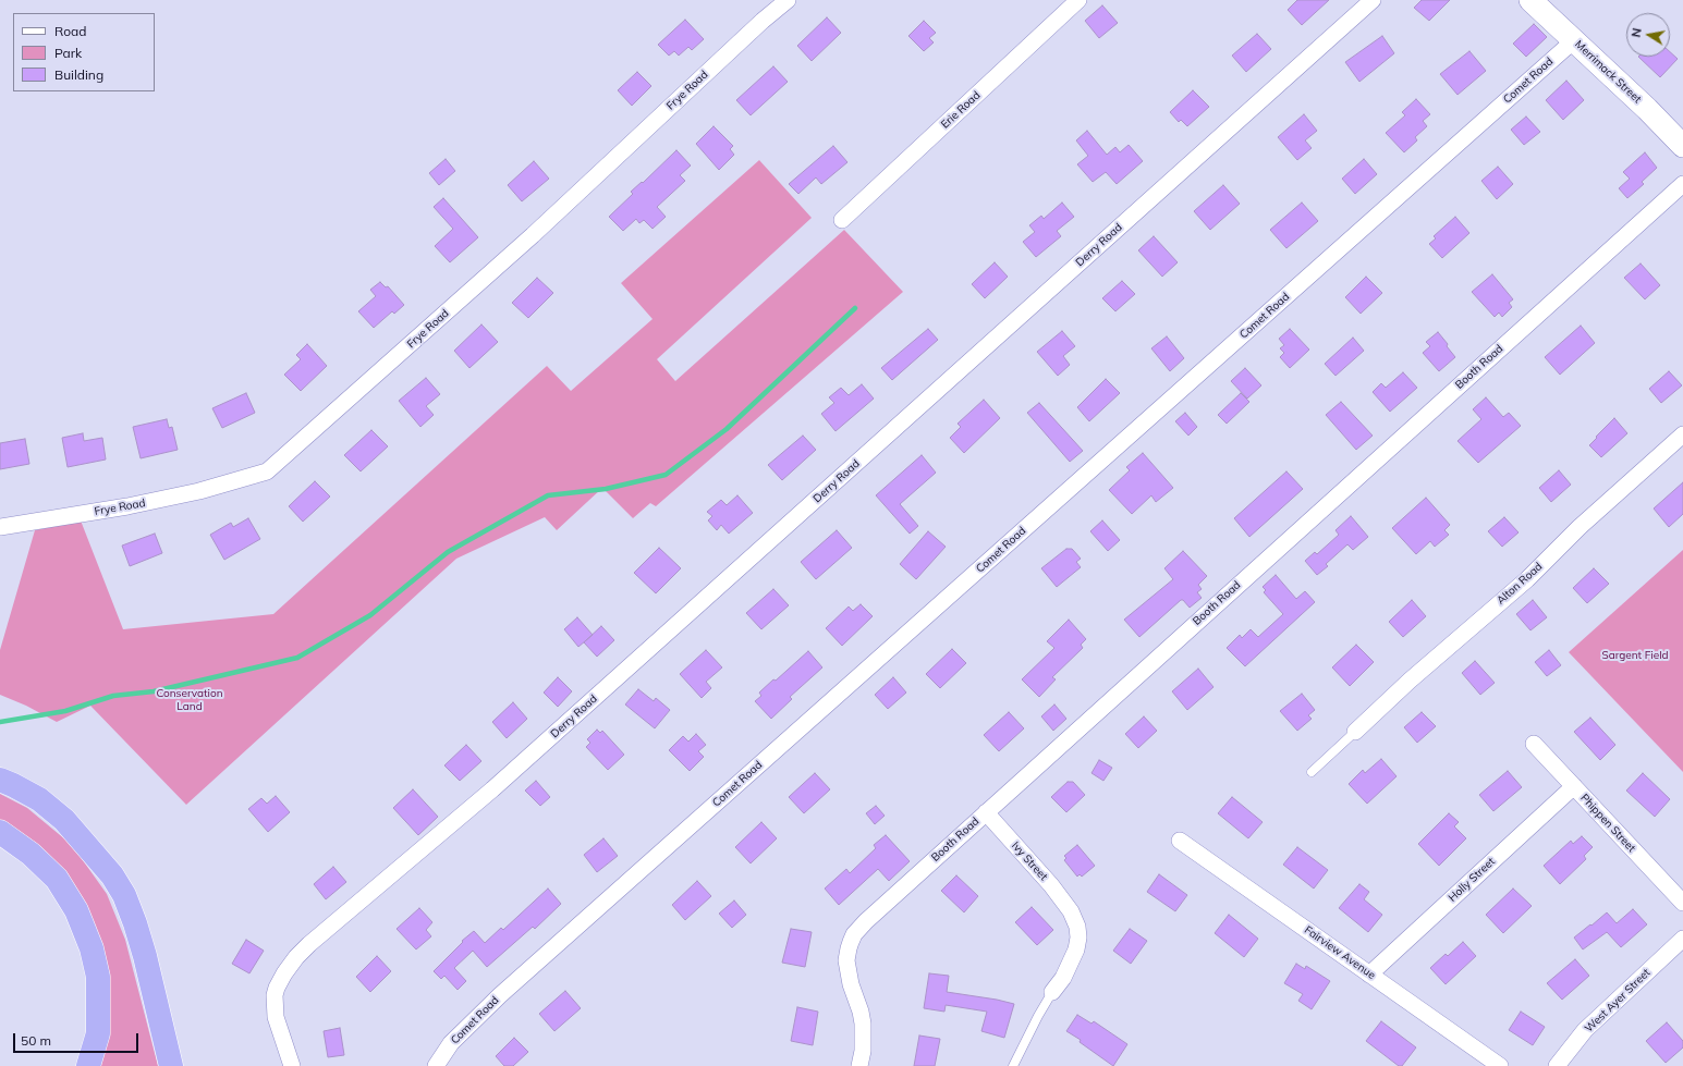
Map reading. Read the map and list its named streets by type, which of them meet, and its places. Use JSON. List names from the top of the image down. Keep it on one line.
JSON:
{"streets":{"main road":["Merrimack Street"],"street":["Comet Road","Frye Road","Erie Road","Derry Road","Booth Road","Alton Road","Phippen Street","Ivy Street","Holly Street","Fairview Avenue","West Ayer Street"]},"crossings":[["Merrimack Street","Comet Road"],["Booth Road","Ivy Street"],["Phippen Street","Holly Street"],["Holly Street","Fairview Avenue"]],"parks":["Sargent Field","Conservation Land"],"legend":["Road","Park","Building"],"scale_bar":"50 m","north":"left"}
